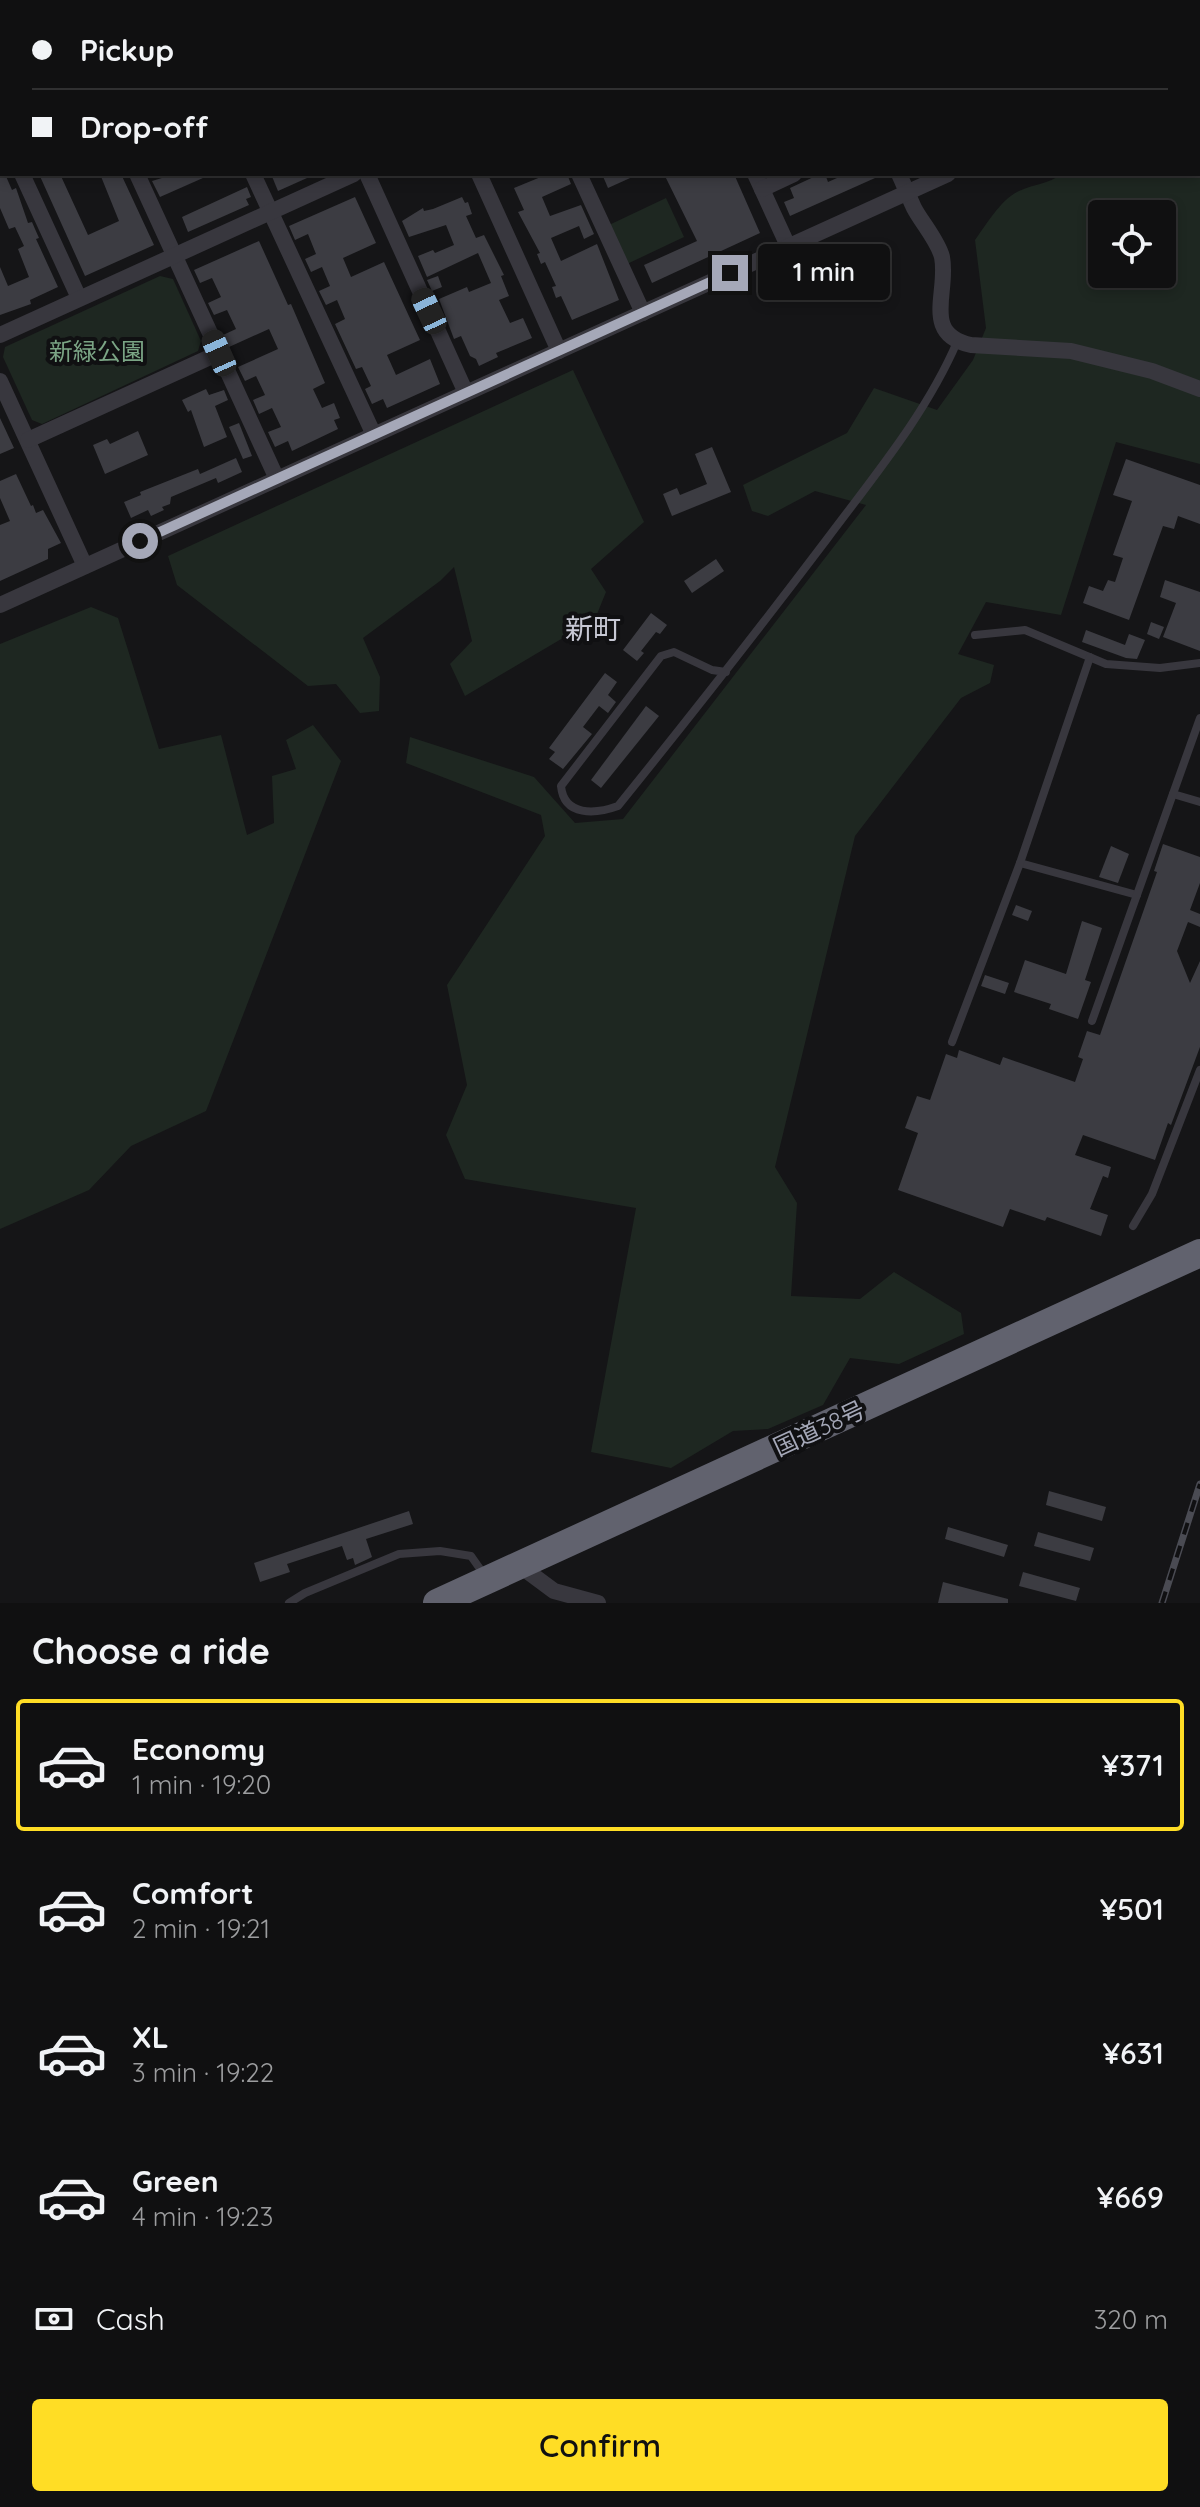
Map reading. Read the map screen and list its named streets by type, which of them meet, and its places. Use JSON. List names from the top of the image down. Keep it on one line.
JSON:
{"streets":{"highway":["国道38号"]},"districts":["新町"],"parks":["新緑公園"],"page":{"banner":["Pickup","Drop-off"],"bubble":"1 min","heading":"Choose a ride","list":[{"name":"Economy","note":"1 min · 19:20","value":"¥371"},{"name":"Comfort","note":"2 min · 19:21","value":"¥501"},{"name":"XL","note":"3 min · 19:22","value":"¥631"},{"name":"Green","note":"4 min · 19:23","value":"¥669"}],"pay":["Cash","320 m"],"buttons":"Confirm"}}
